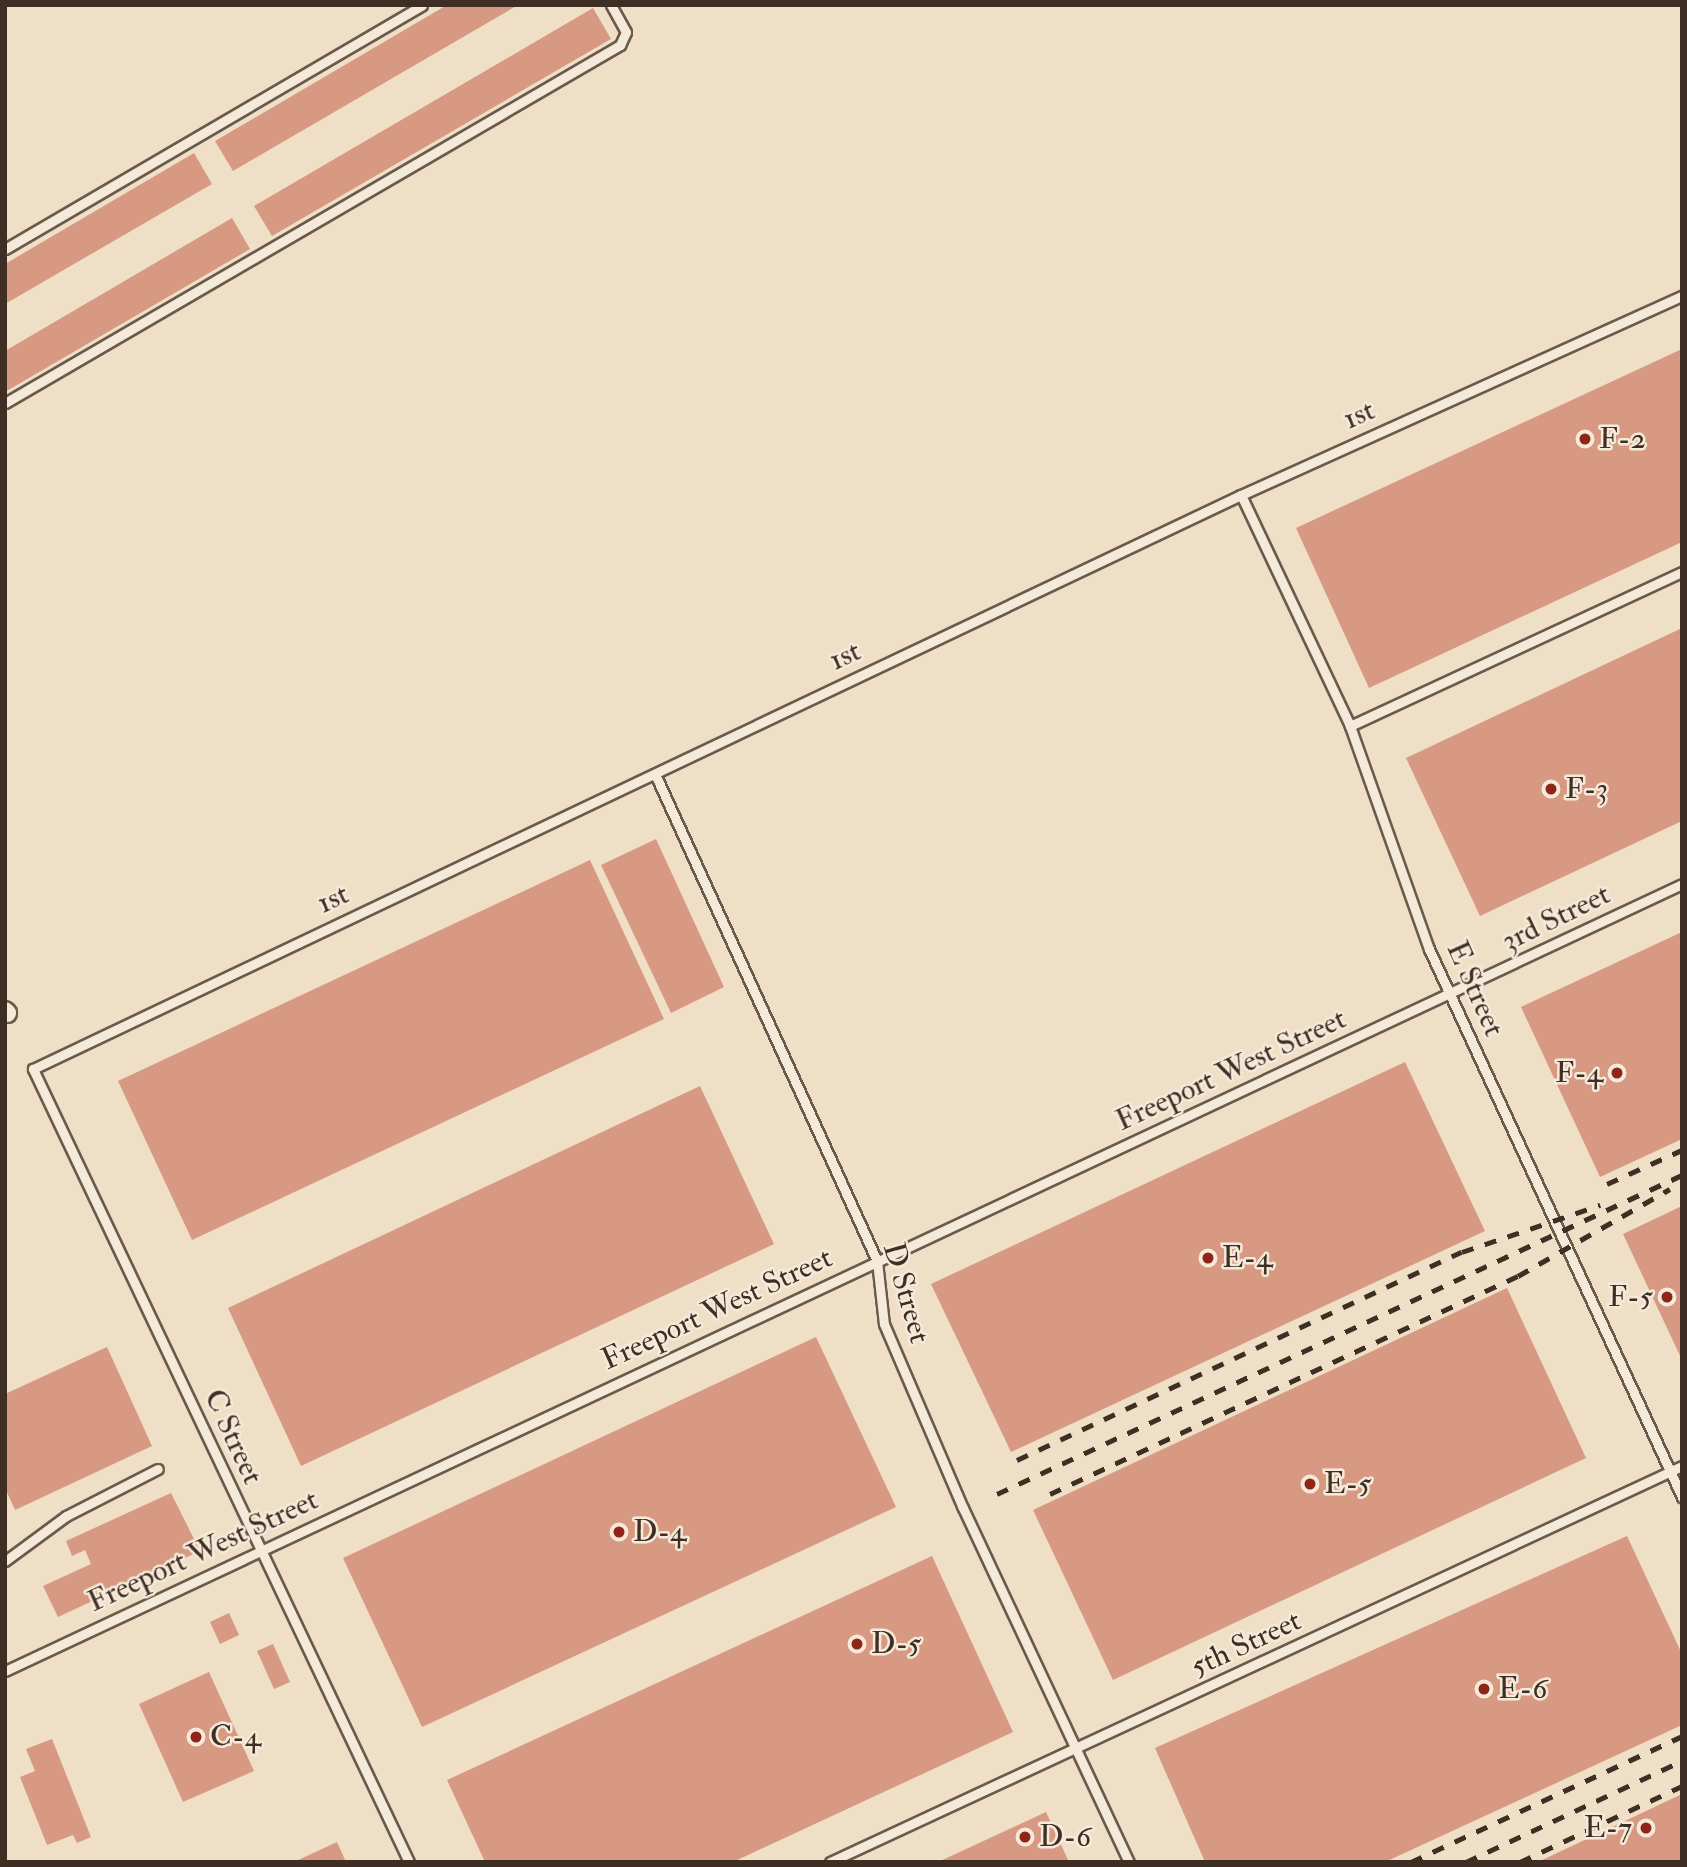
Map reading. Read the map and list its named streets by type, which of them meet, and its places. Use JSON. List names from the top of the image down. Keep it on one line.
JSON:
{"streets":{"lane":["1st","3rd Street","E Street","Freeport West Street","D Street","C Street","5th Street"]},"crossings":[["1st","E Street"],["1st","D Street"],["1st","C Street"],["3rd Street","E Street"],["3rd Street","Freeport West Street"],["E Street","Freeport West Street"],["E Street","5th Street"],["Freeport West Street","D Street"],["Freeport West Street","C Street"],["D Street","5th Street"]],"places":["F-2","F-3","F-4","E-4","F-5","E-5","D-4","D-5","E-6","C-4","E-7","D-6"]}
